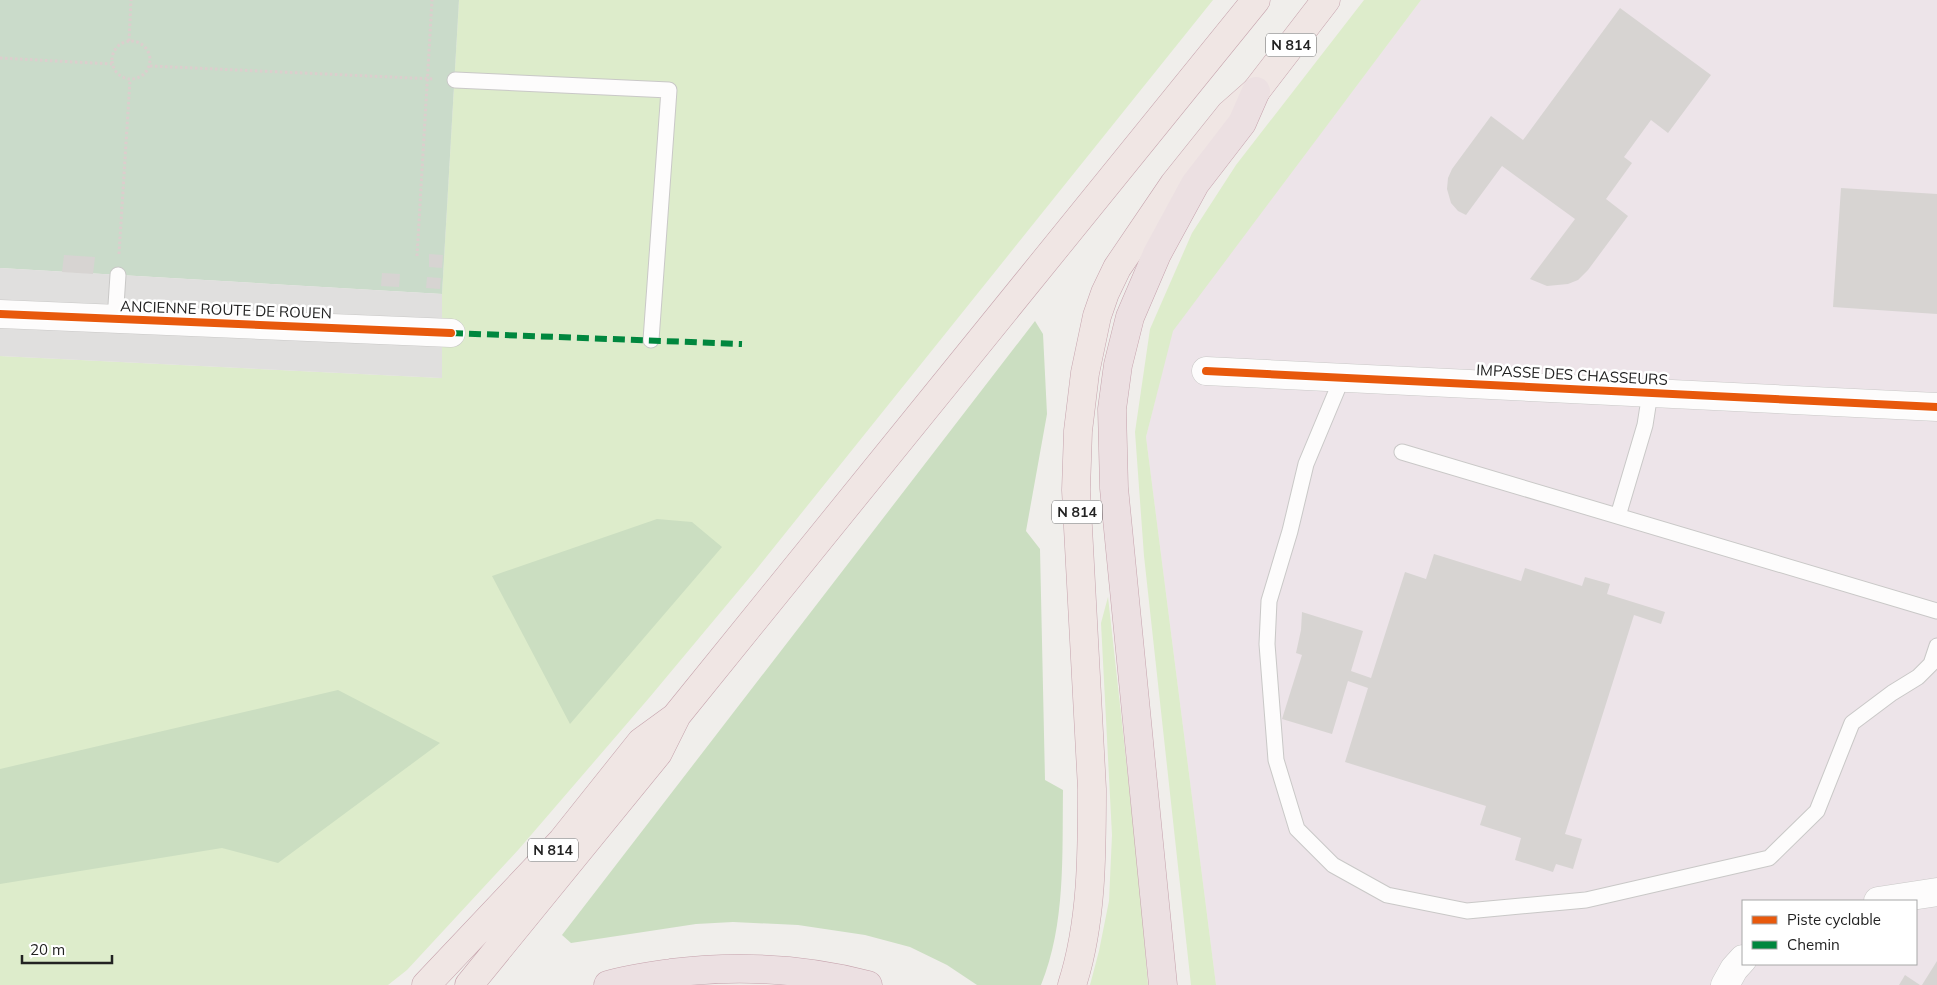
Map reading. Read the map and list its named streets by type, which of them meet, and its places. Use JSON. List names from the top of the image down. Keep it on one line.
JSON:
{"streets":{"highway":["N 814"],"street":["ANCIENNE ROUTE DE ROUEN","IMPASSE DES CHASSEURS"]},"legend":["Piste cyclable","Chemin"],"scale_bar":"20 m"}
